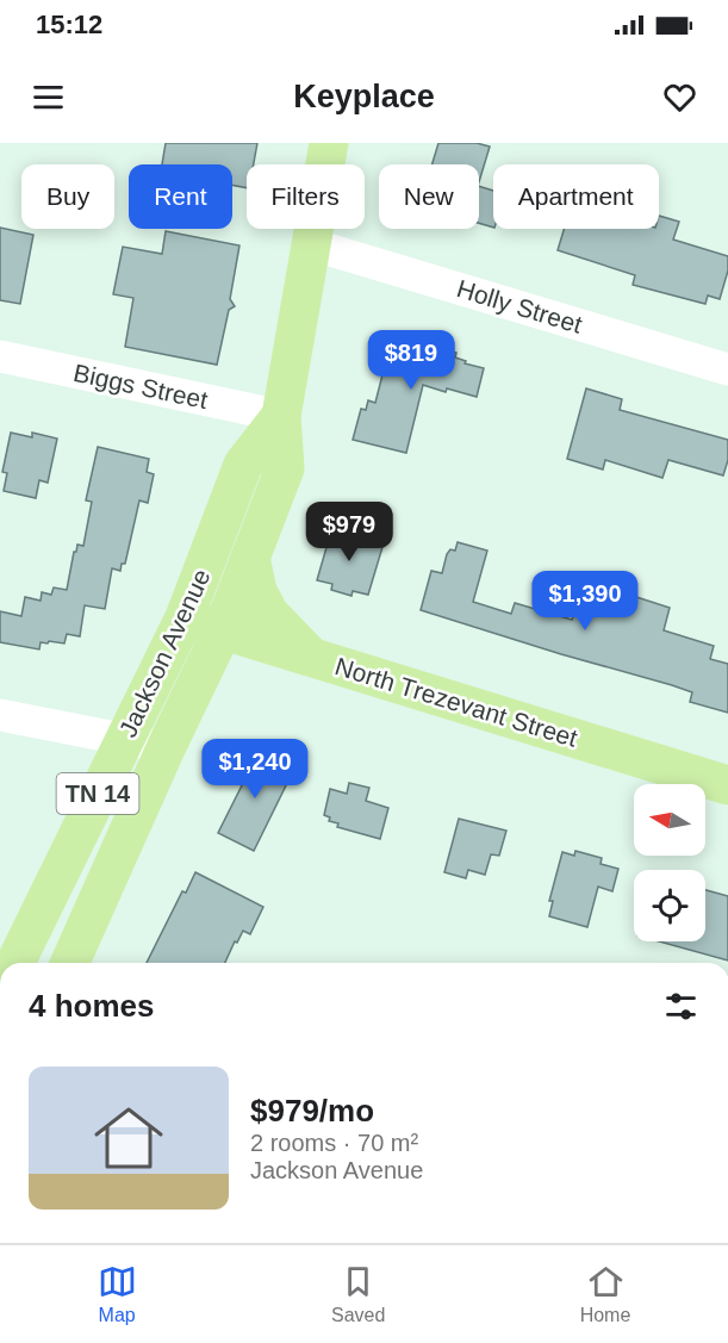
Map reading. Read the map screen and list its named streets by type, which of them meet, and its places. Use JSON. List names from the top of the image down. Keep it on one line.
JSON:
{"streets":{"main road":["Jackson Avenue","North Trezevant Street","TN 14"],"street":["Holly Street","Biggs Street"]},"crossings":[["Holly Street","Jackson Avenue"],["Biggs Street","Jackson Avenue"],["Jackson Avenue","North Trezevant Street"]],"north":"left","page":{"status":"15:12","header":"Keyplace","chip":["Buy","Rent","Filters","New","Apartment"],"price":["$819","$979","$1,390","$1,240"],"heading":"4 homes","list":[{"name":"$979/mo","note":"2 rooms · 70 m² · Jackson Avenue"}],"tabs":["Map","Saved","Home"]}}
